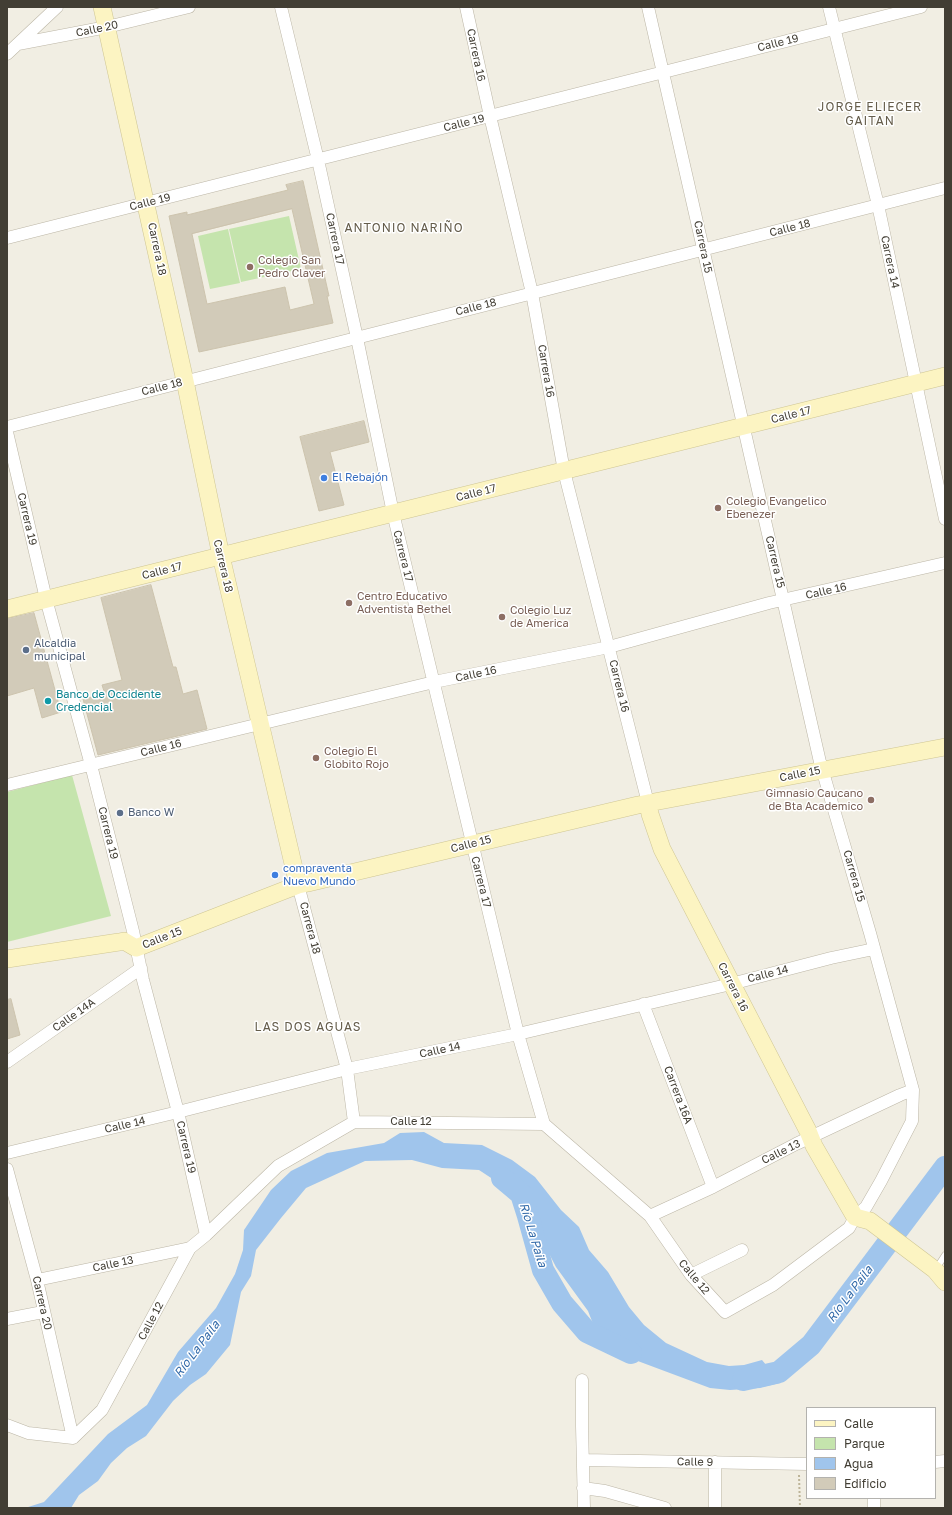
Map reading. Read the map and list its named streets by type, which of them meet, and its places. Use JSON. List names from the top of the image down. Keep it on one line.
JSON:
{"streets":{"street":["Calle 20","Calle 19","Carrera 16","Calle 18","Carrera 17","Carrera 15","Carrera 18","Carrera 14","Calle 17","Carrera 19","Calle 16","Calle 15","Calle 14","Calle 14A","Carrera 16A","Calle 12","Calle 13","Carrera 20","Calle 9"]},"crossings":[["Calle 20","Carrera 18"],["Calle 19","Carrera 16"],["Calle 19","Carrera 17"],["Calle 19","Carrera 15"],["Calle 19","Carrera 18"],["Calle 19","Carrera 14"],["Carrera 16","Calle 18"],["Carrera 16","Carrera 15"],["Carrera 16","Calle 17"],["Carrera 16","Calle 16"],["Carrera 16","Calle 15"],["Carrera 16","Calle 14"],["Carrera 16","Calle 12"],["Carrera 16","Calle 13"],["Calle 18","Carrera 17"],["Calle 18","Carrera 15"],["Calle 18","Carrera 18"],["Calle 18","Carrera 14"],["Carrera 17","Calle 17"],["Carrera 17","Calle 16"],["Carrera 17","Calle 15"],["Carrera 17","Calle 14"],["Carrera 17","Calle 12"],["Carrera 15","Calle 17"],["Carrera 15","Calle 16"],["Carrera 15","Calle 15"],["Carrera 15","Calle 14"],["Carrera 15","Calle 12"],["Carrera 15","Calle 13"],["Carrera 18","Calle 17"],["Carrera 18","Calle 16"],["Carrera 18","Calle 15"],["Carrera 18","Calle 14"],["Carrera 18","Calle 12"],["Carrera 14","Calle 17"],["Calle 17","Carrera 19"],["Carrera 19","Calle 16"],["Carrera 19","Calle 15"],["Carrera 19","Calle 14"],["Carrera 19","Calle 14A"],["Carrera 19","Calle 12"],["Calle 14","Carrera 16A"],["Carrera 16A","Calle 13"],["Calle 12","Calle 13"],["Calle 12","Carrera 20"],["Calle 13","Carrera 20"]],"districts":["JORGE ELIECER GAITAN","ANTONIO NARIÑO","LAS DOS AGUAS"],"water":["Río La Paila"],"places":["Colegio San Pedro Claver","El Rebajón","Colegio Evangelico Ebenezer","Centro Educativo Adventista Bethel","Colegio Luz de America","Alcaldia municipal","Banco de Occidente Credencial","Colegio El Globito Rojo","Gimnasio Caucano de Bta Academico","Banco W","compraventa Nuevo Mundo"],"legend":["Calle","Parque","Agua","Edificio"]}
